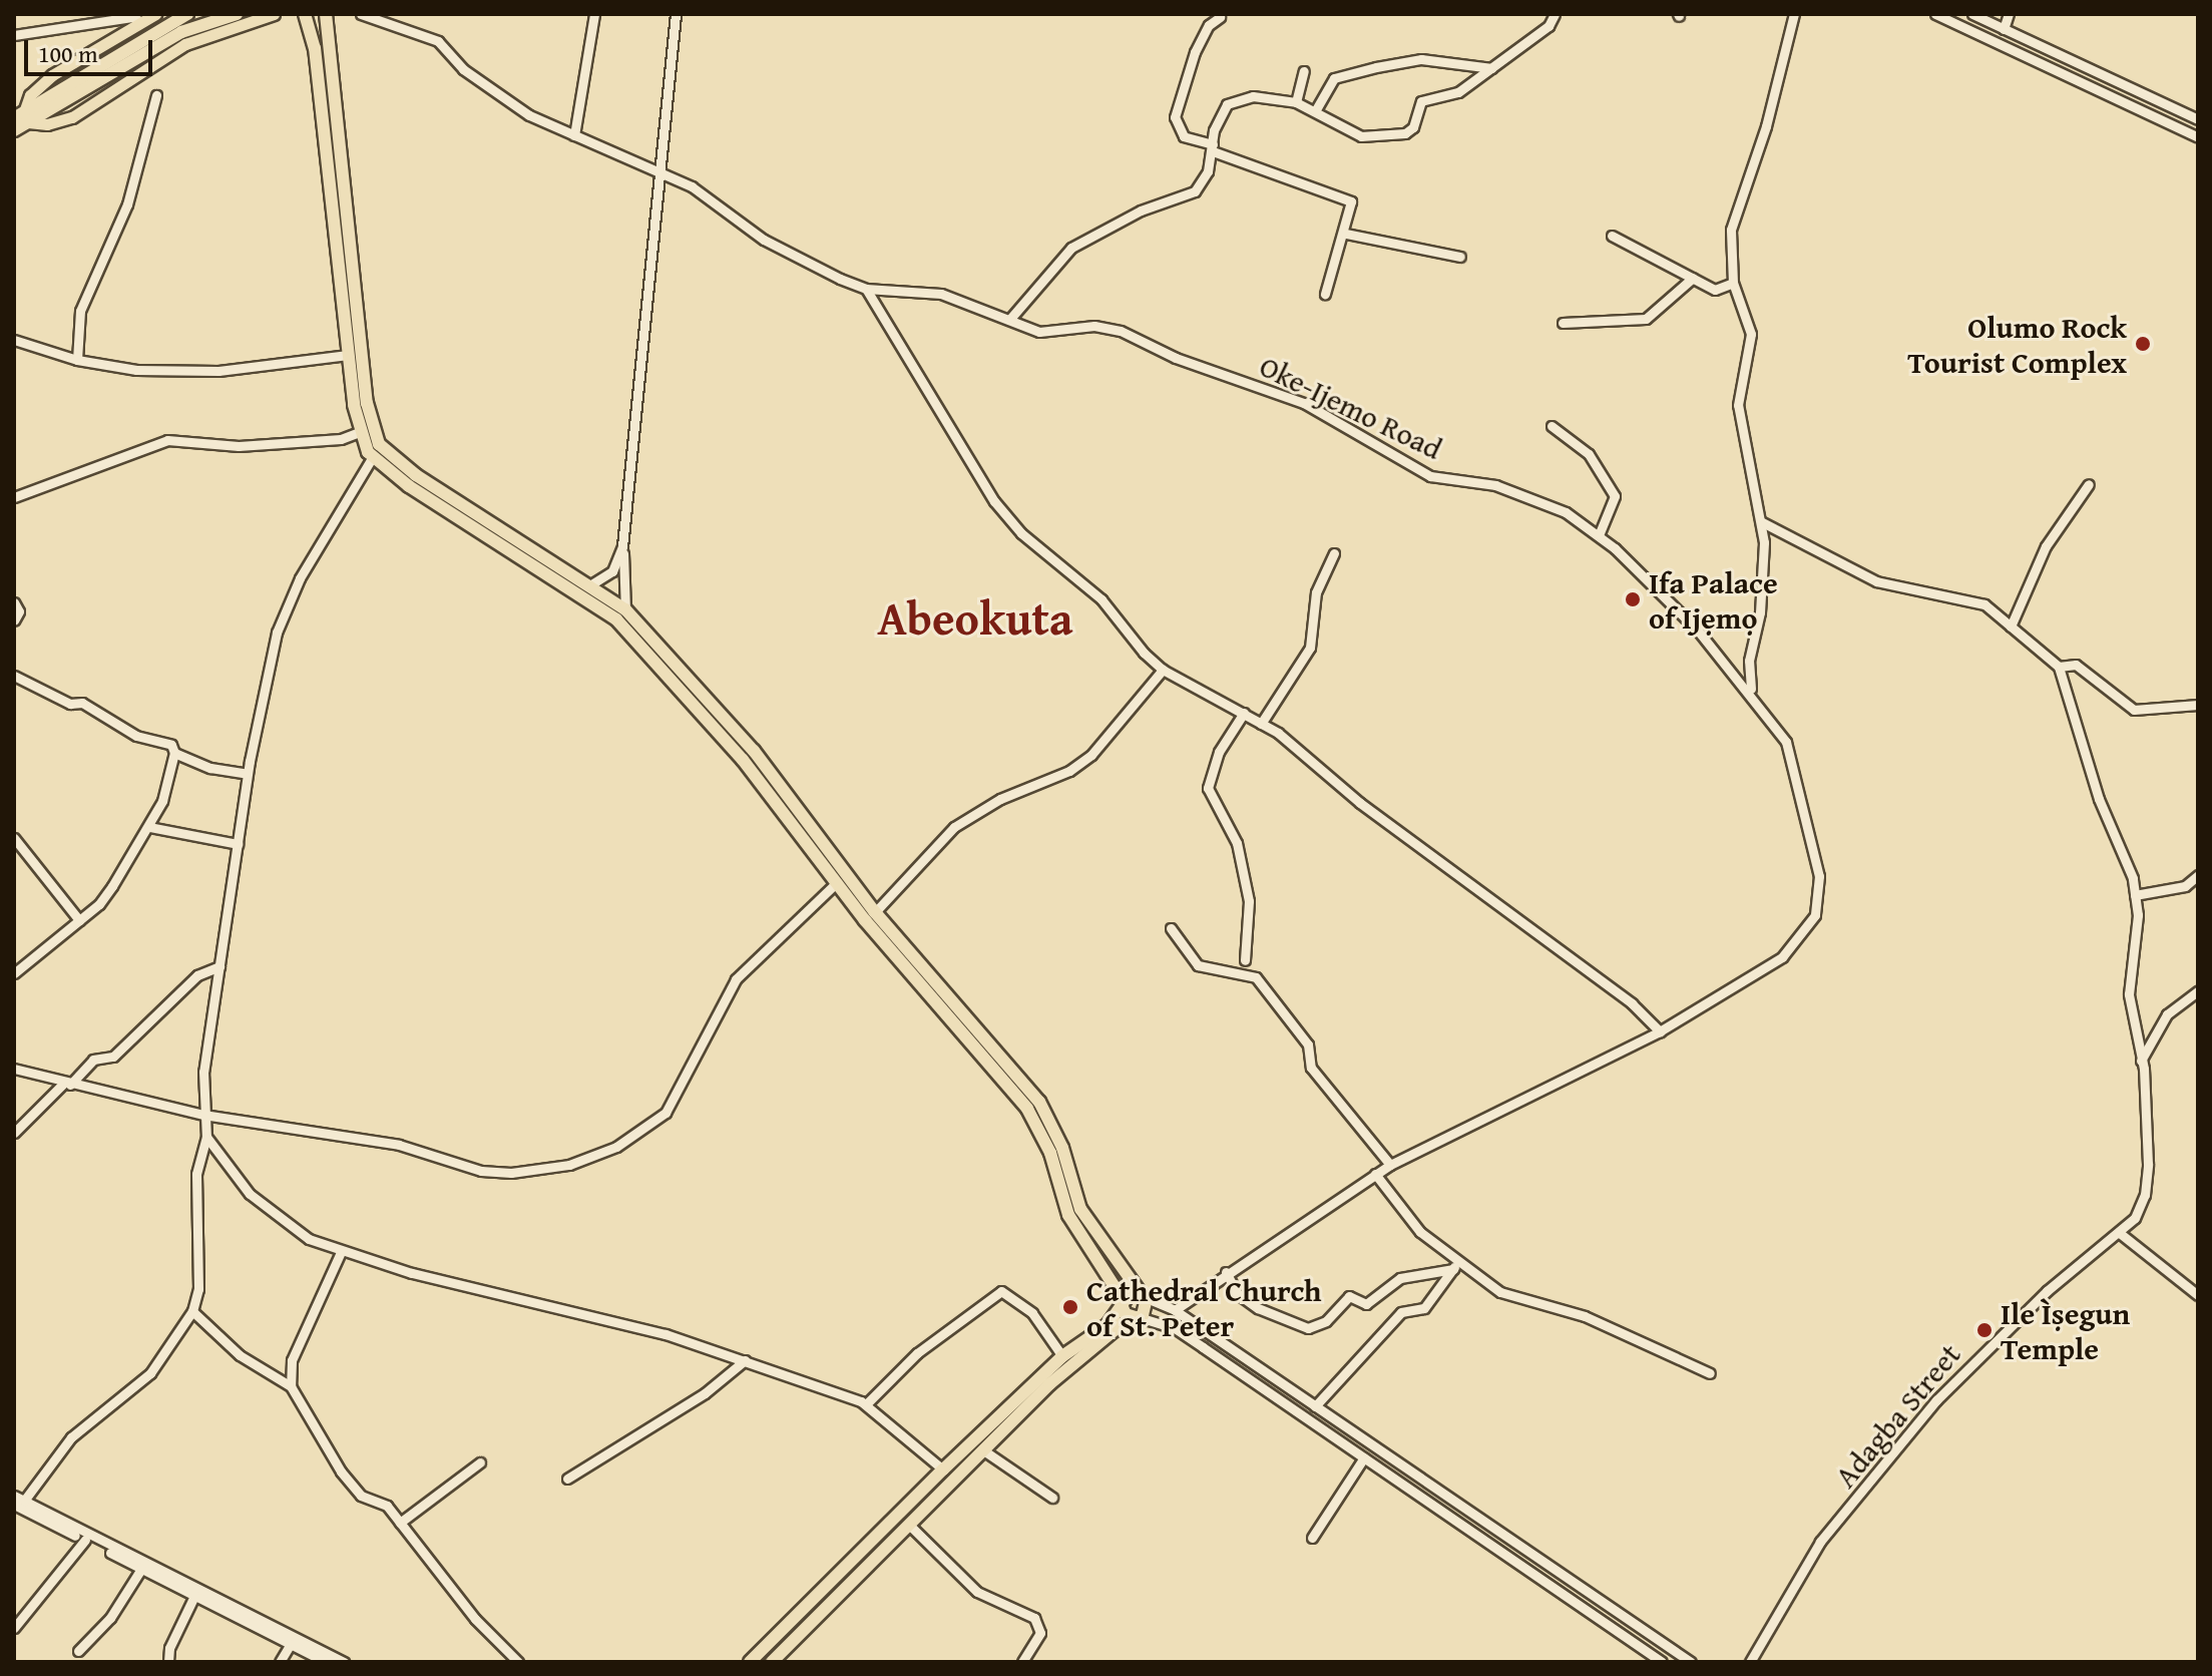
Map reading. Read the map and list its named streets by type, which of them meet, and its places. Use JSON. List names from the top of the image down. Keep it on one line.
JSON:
{"streets":{"street":["Oke-Ijemo Road","Adagba Street"]},"districts":["Abeokuta"],"places":["Olumo Rock Tourist Complex","Ifa Palace of Ijẹmọ","Cathedral Church of St. Peter","Ile Ìṣegun Temple"],"scale_bar":"100 m"}
